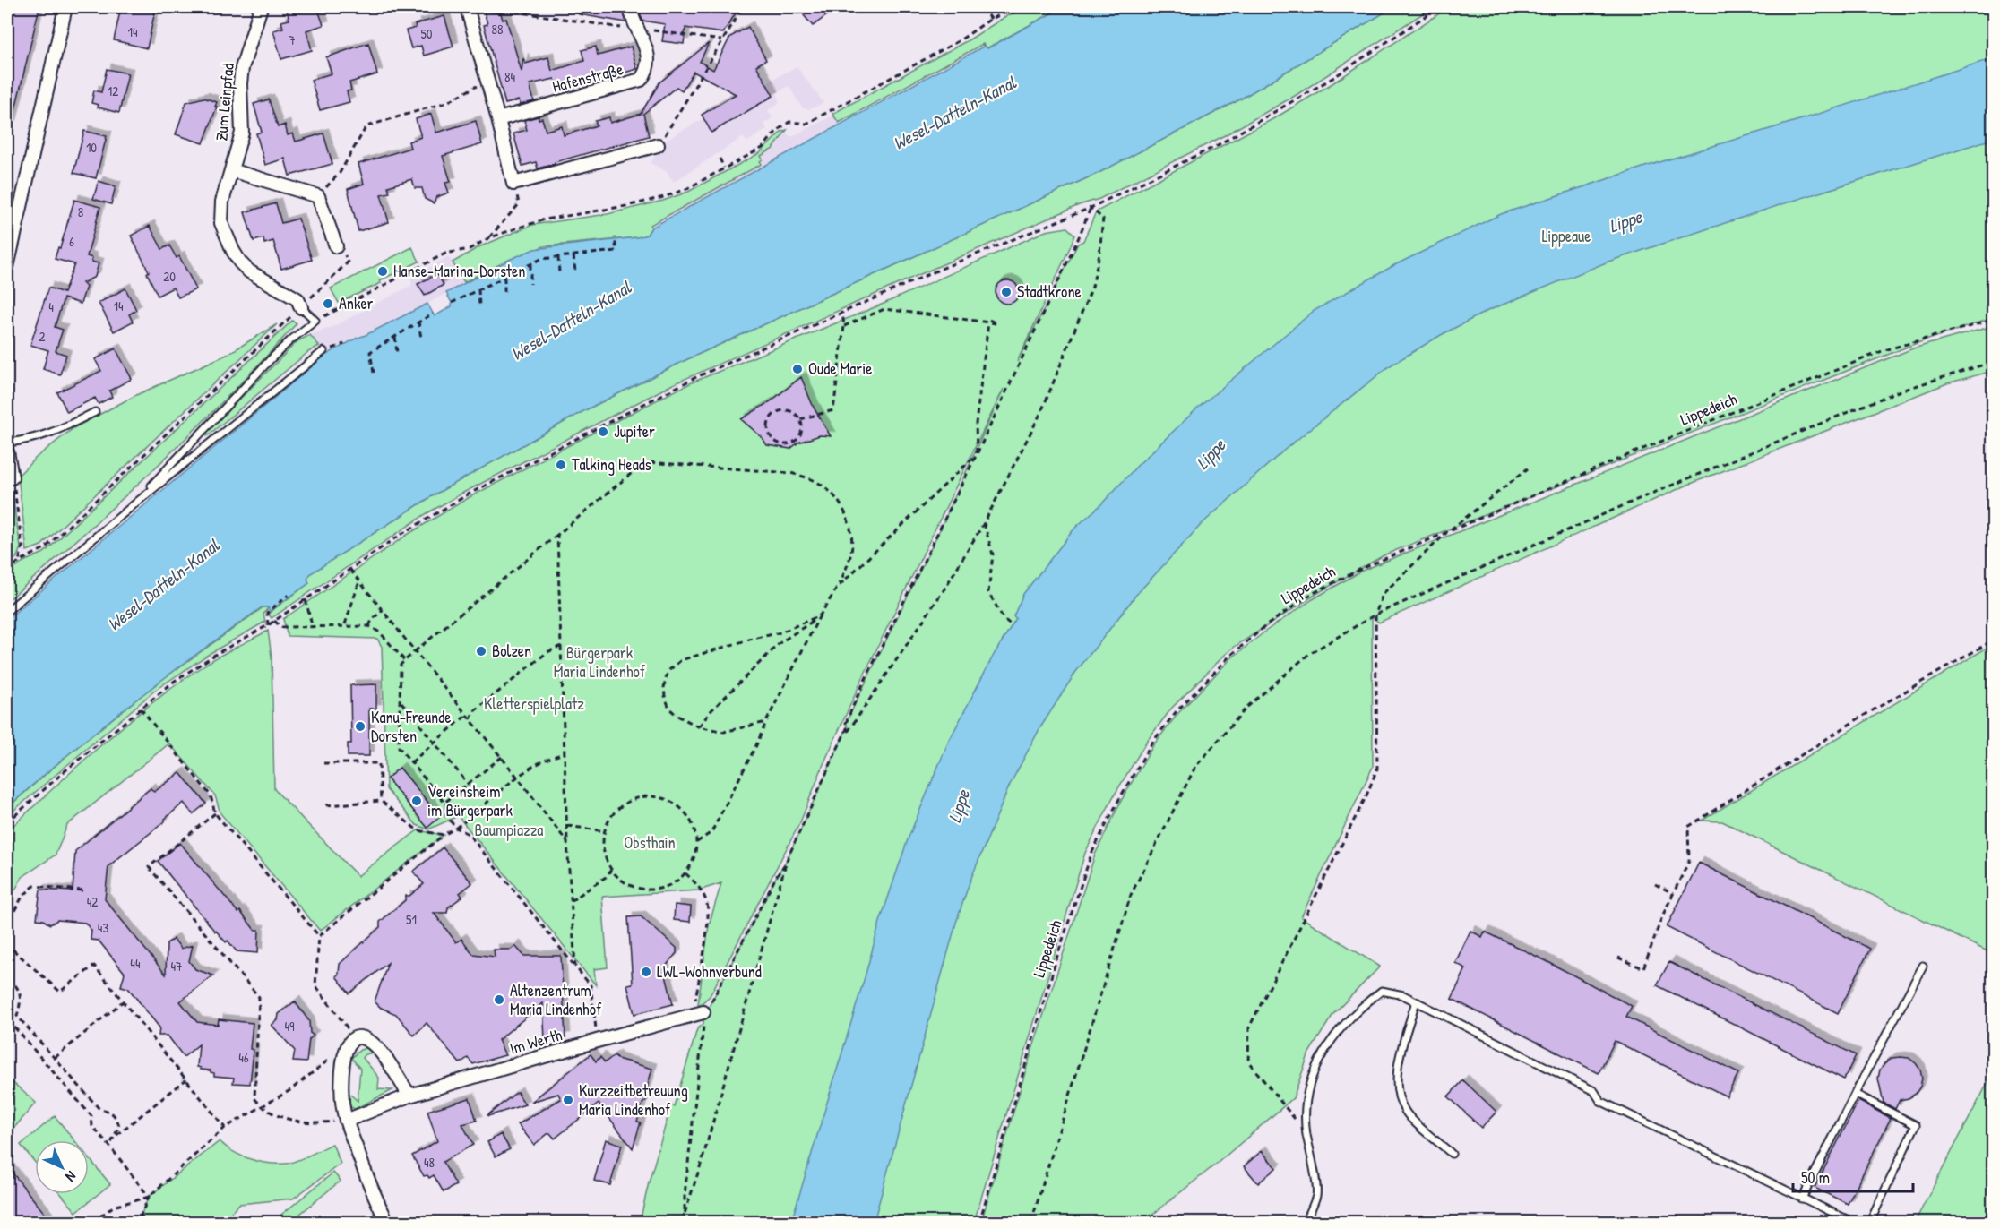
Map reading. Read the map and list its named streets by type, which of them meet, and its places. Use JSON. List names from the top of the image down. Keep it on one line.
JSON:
{"streets":{"street":["Hafenstraße","Zum Leinpfad","Im Werth"],"path":["Lippedeich"]},"water":["Wesel-Datteln-Kanal","Lippe"],"parks":["Lippeaue","Bürgerpark Maria Lindenhof","Kletterspielplatz","Baumpiazza","Obsthain"],"places":["Hanse-Marina-Dorsten","Stadtkrone","Anker","Oude Marie","Jupiter","Talking Heads","Bolzen","Kanu-Freunde Dorsten","Vereinsheim im Bürgerpark","LWL-Wohnverbund","Altenzentrum Maria Lindenhof","Kurzzeitbetreuung Maria Lindenhof"],"house_numbers":["88","14","50","7","84","12","10","8","6","20","14","4","2","42","51","43","44","47","49","46","48"],"scale_bar":"50 m","north":"bottom right"}
